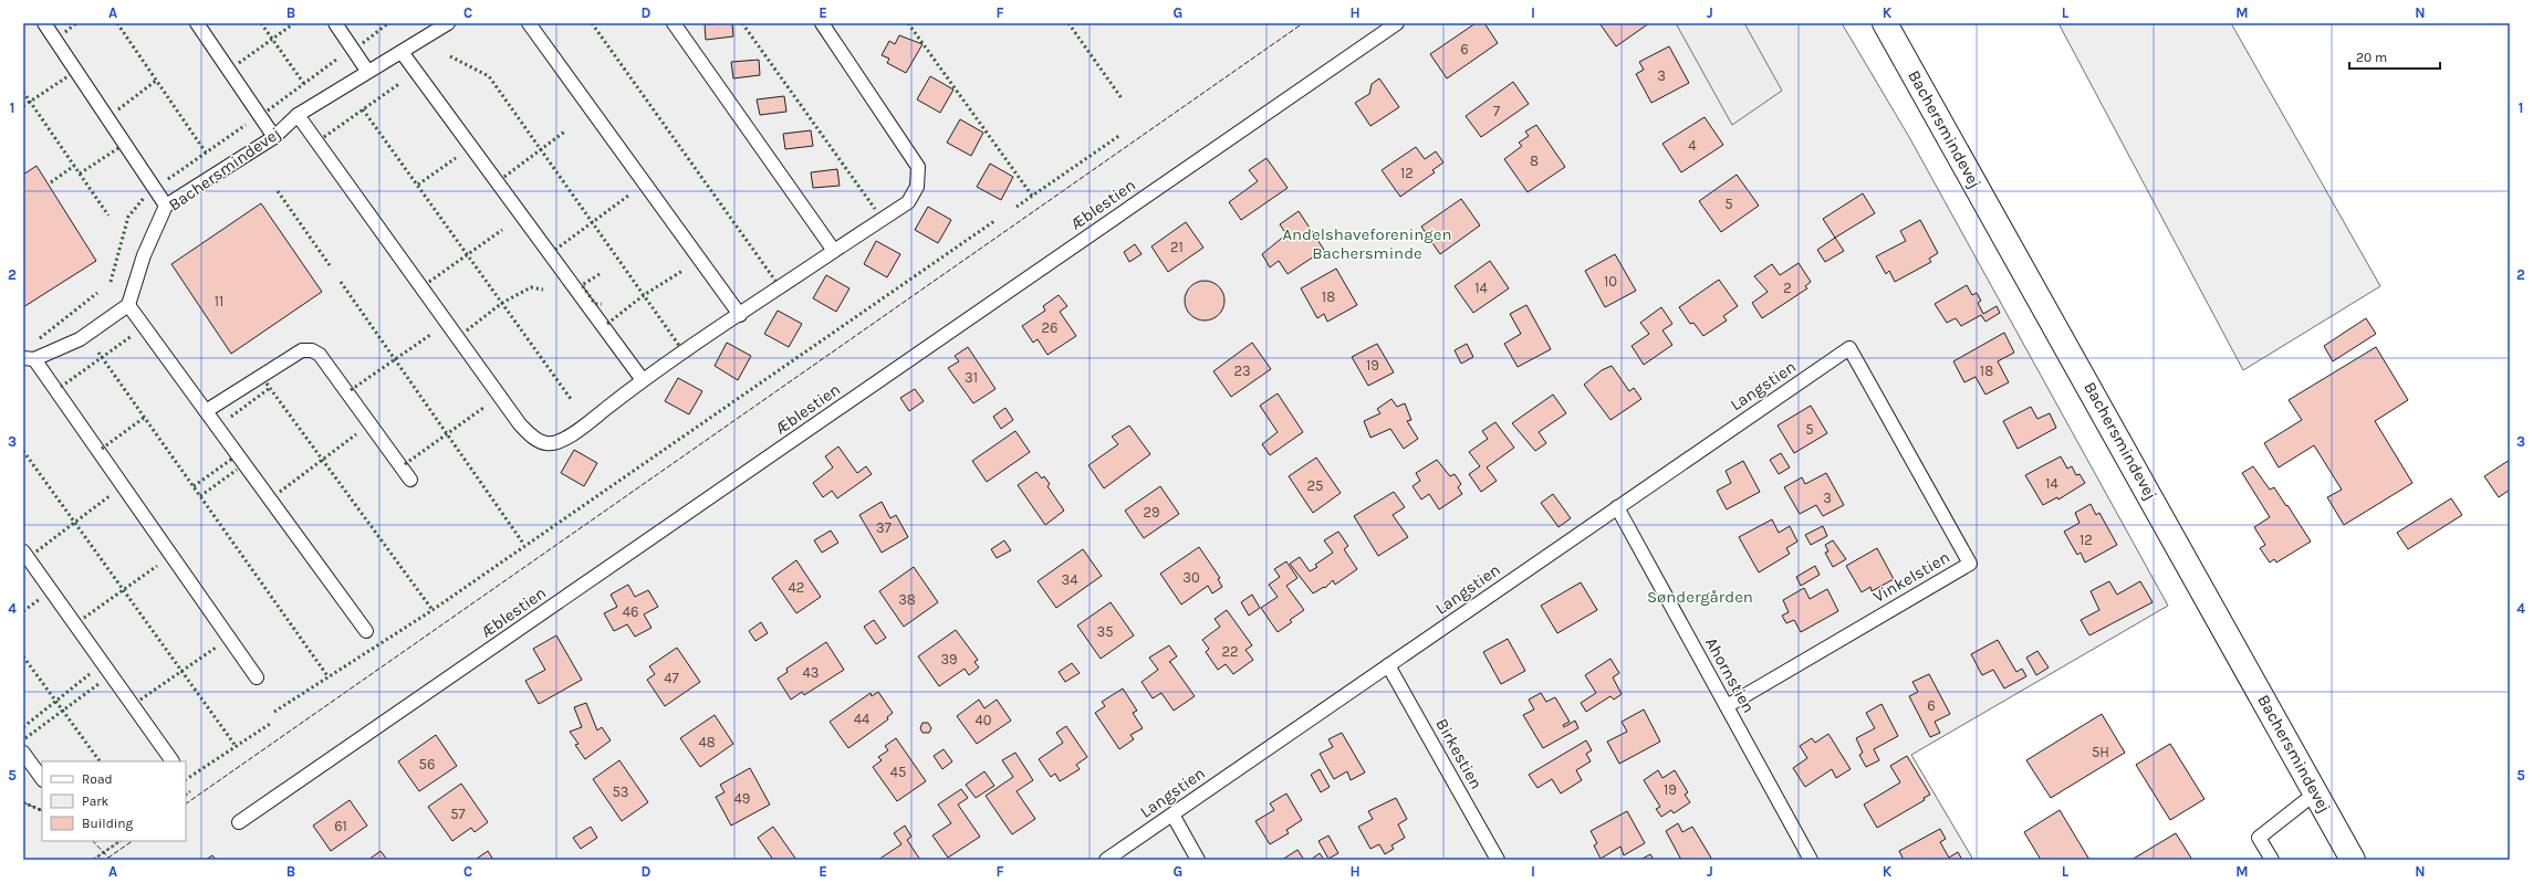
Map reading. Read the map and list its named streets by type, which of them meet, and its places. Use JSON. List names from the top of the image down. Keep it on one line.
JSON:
{"streets":{"street":["Bachersmindevej"],"lane":["Æblestien","Langstien","Vinkelstien","Ahornstien","Birkestien"]},"crossings":[["Langstien","Vinkelstien"],["Langstien","Ahornstien"],["Langstien","Birkestien"],["Vinkelstien","Ahornstien"]],"parks":["Andelshaveforeningen Bachersminde","Søndergården"],"house_numbers":["6","3","7","4","8","12","5","21","10","14","2","18","11","26","19","23","18","31","5","14","25","3","29","37","12","30","34","42","38","46","35","22","39","43","47","6","44","40","48","5H","56","45","19","53","49","57","61"],"legend":["Road","Park","Building"],"scale_bar":"20 m","grid":{"columns":["A","B","C","D","E","F","G","H","I","J","K","L","M","N"],"rows":["1","2","3","4","5"]}}
